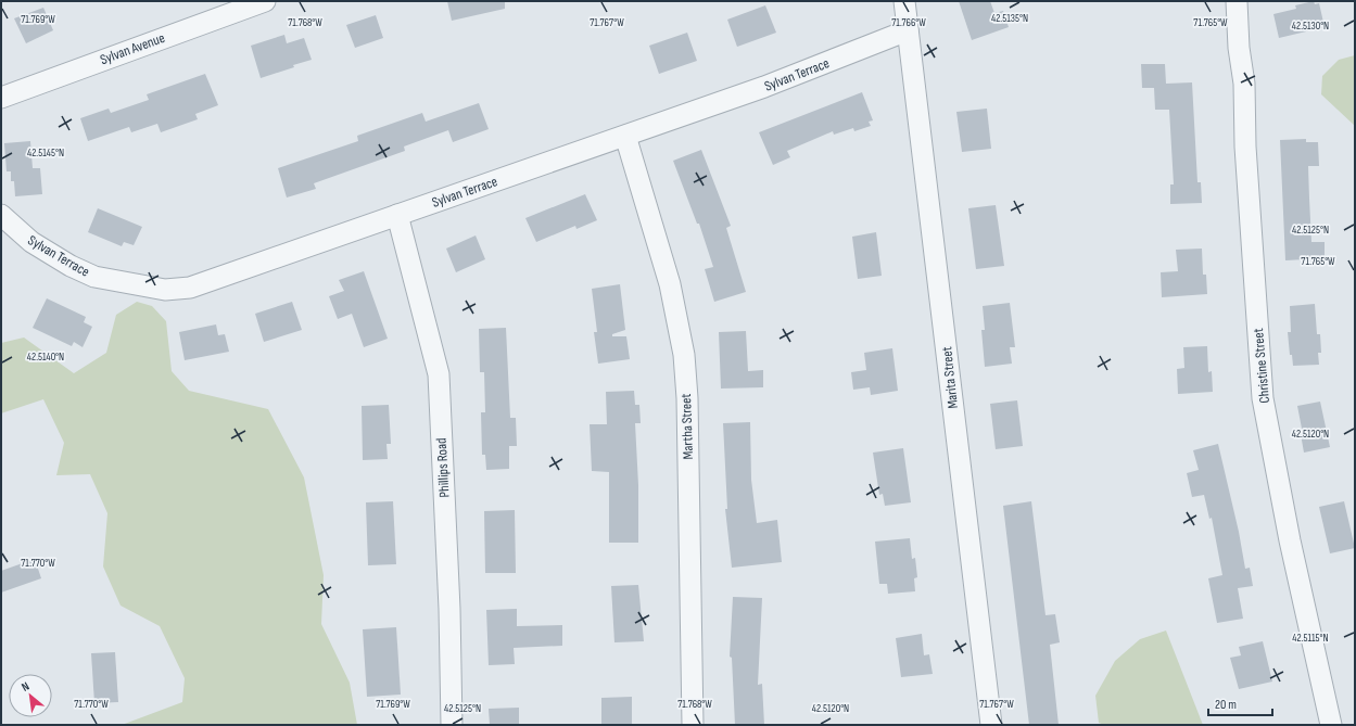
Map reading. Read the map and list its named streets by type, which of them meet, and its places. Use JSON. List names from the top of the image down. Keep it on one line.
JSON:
{"streets":{"street":["Sylvan Avenue","Sylvan Terrace","Christine Street","Marita Street","Martha Street","Phillips Road"]},"crossings":[["Sylvan Terrace","Marita Street"],["Sylvan Terrace","Martha Street"],["Sylvan Terrace","Phillips Road"]],"scale_bar":"20 m","north":"top left","coordinates":["42.5135°N","71.769°W","71.768°W","71.767°W","71.766°W","71.765°W","42.5130°N","42.5145°N","42.5125°N","42.5140°N","42.5120°N","71.770°W","42.5115°N"]}
